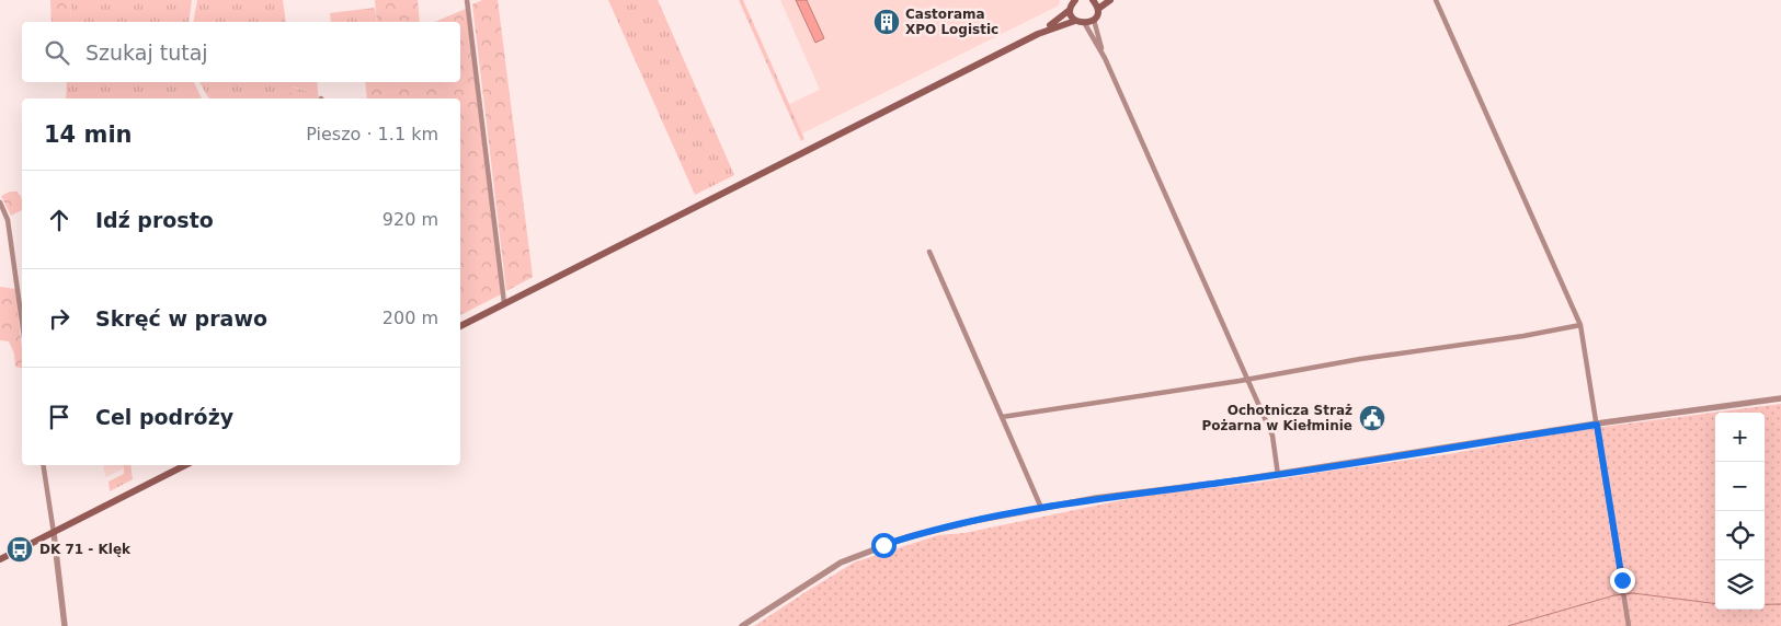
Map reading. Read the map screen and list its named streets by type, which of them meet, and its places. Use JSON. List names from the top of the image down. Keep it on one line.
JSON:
{"places":{"building":["Castorama XPO Logistic"],"public building":["Ochotnicza Straż Pożarna w Kiełminie"],"bus stop":["DK 71 - Klęk"]},"page":{"search":"Szukaj tutaj","heading":["14 min","Pieszo · 1.1 km"],"list":[["Idź prosto","920 m"],["Skręć w prawo","200 m"],"Cel podróży"],"map_buttons":["+","−"]}}
